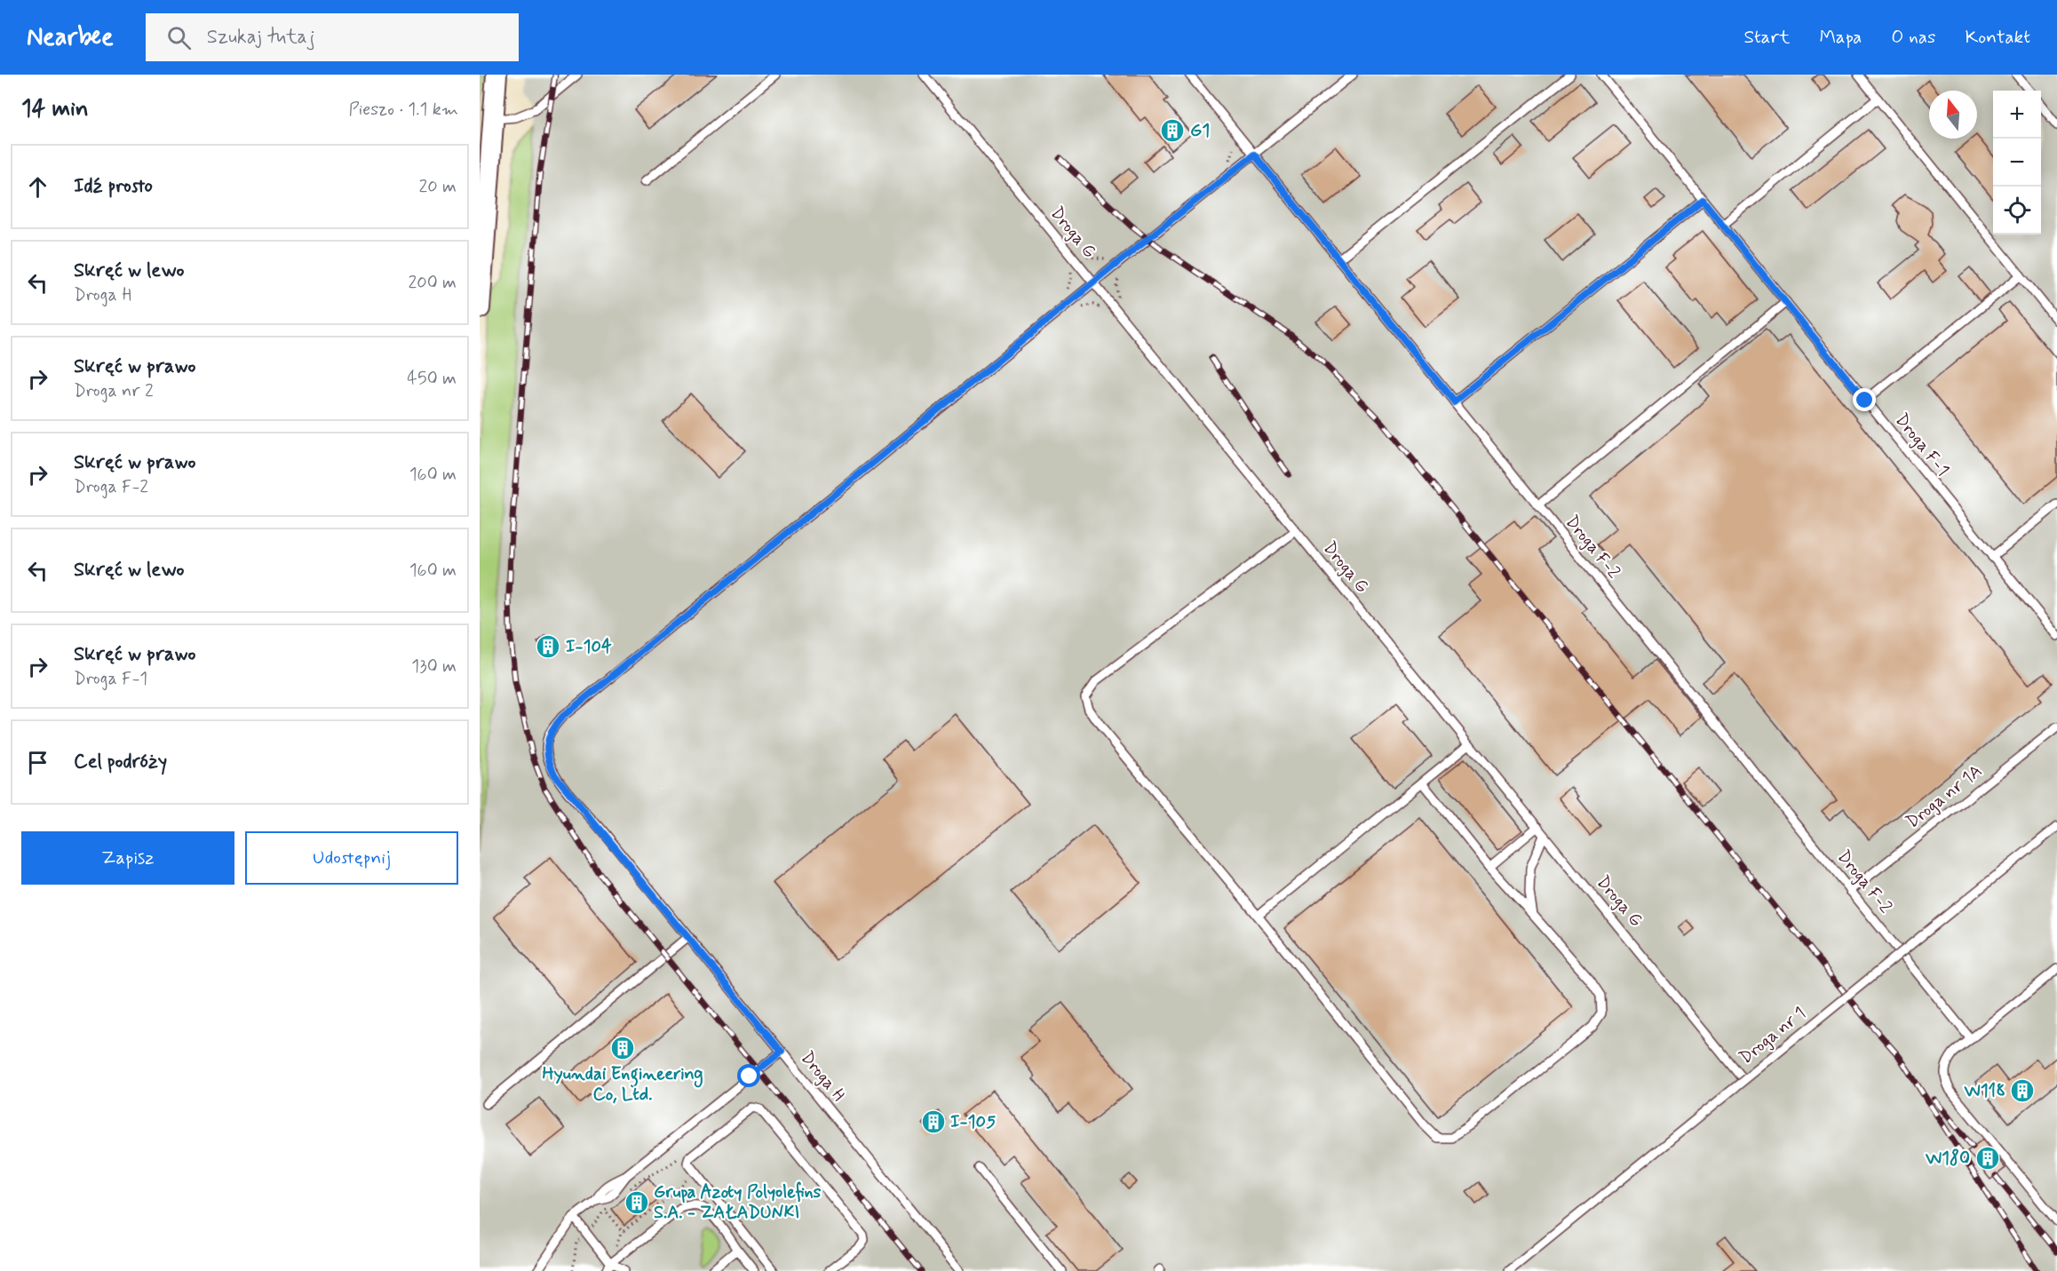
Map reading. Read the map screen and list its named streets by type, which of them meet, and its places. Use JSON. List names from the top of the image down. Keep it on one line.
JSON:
{"streets":{"lane":["Droga G","Droga F-1","Droga F-2","Droga nr 1A","Droga nr 1","Droga H"]},"crossings":[["Droga G","Droga nr 1"],["Droga G","Droga H"],["Droga F-2","Droga nr 1A"]],"places":{"building":["G1","I-104","Hyundai Engineering Co, Ltd.","W118","I-105","W180","Grupa Azoty Polyolefins S.A. - ZAŁADUNKI"]},"north":"top","page":{"header":"Nearbee","search":"Szukaj tutaj","nav":["Start","Mapa","O nas","Kontakt"],"heading":["14 min","Pieszo · 1.1 km"],"map_buttons":["+","−"],"list":[["Idź prosto","20 m"],["Skręć w lewo","Droga H","200 m"],["Skręć w prawo","Droga nr 2","450 m"],["Skręć w prawo","Droga F-2","160 m"],["Skręć w lewo","160 m"],["Skręć w prawo","Droga F-1","130 m"],"Cel podróży"],"buttons":["Zapisz","Udostępnij"]}}
